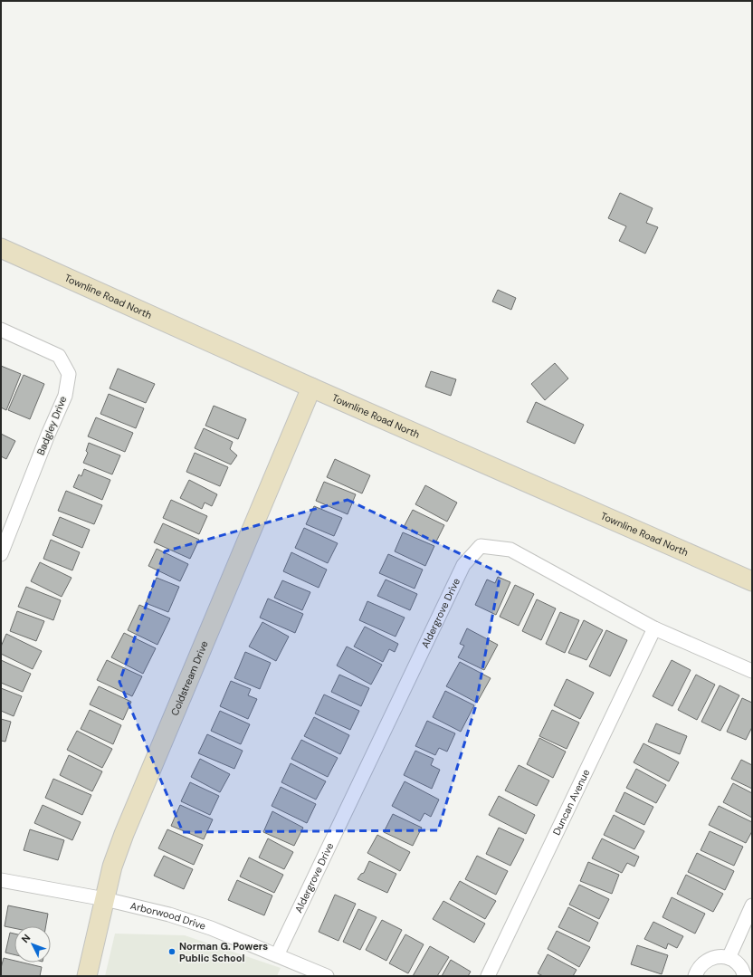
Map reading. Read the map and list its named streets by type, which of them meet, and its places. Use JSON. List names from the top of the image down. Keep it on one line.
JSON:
{"streets":{"street":["Townline Road North","Badgley Drive","Aldergrove Drive","Coldstream Drive","Duncan Avenue","Arborwood Drive"]},"crossings":[["Townline Road North","Coldstream Drive"],["Aldergrove Drive","Duncan Avenue"],["Aldergrove Drive","Arborwood Drive"],["Coldstream Drive","Arborwood Drive"]],"places":["Norman G. Powers Public School"],"north":"top left"}
